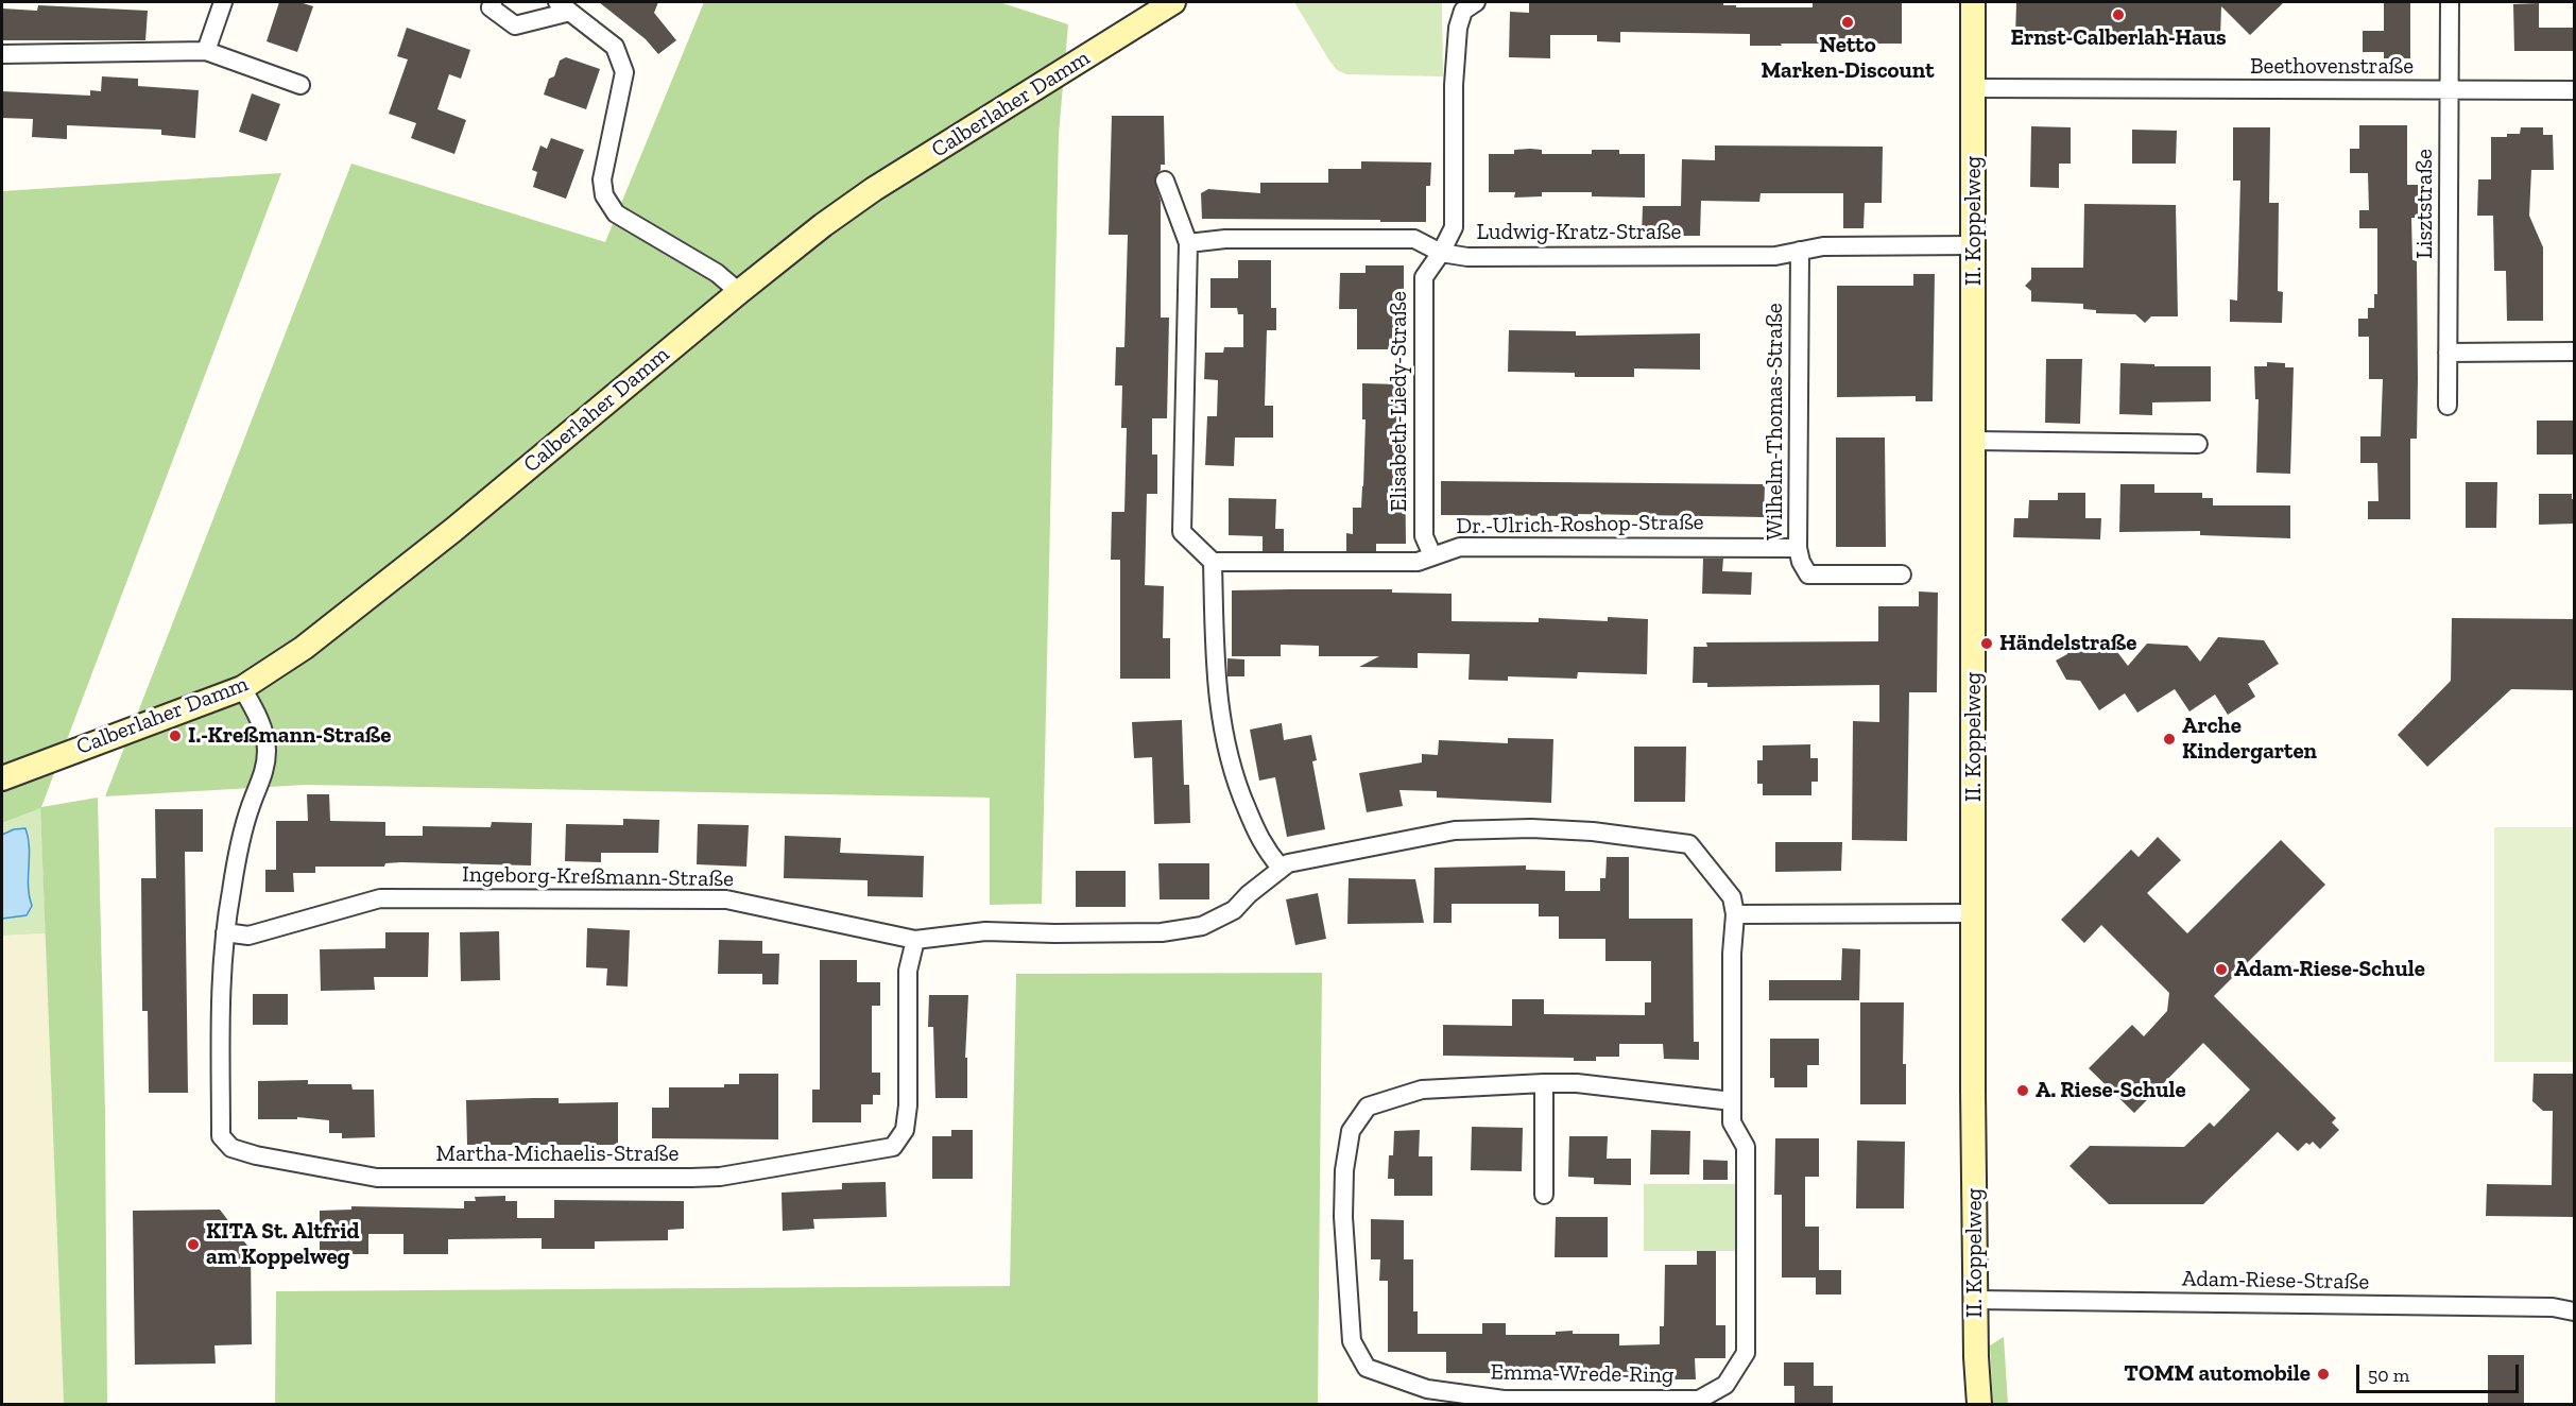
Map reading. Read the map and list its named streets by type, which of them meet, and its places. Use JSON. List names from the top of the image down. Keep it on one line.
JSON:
{"streets":{"street":["Beethovenstraße","Calberlaher Damm","Lisztstraße","II. Koppelweg","Ludwig-Kratz-Straße","Elisabeth-Liedy-Straße","Wilhelm-Thomas-Straße","Dr.-Ulrich-Roshop-Straße","Ingeborg-Kreßmann-Straße","Martha-Michaelis-Straße","Adam-Riese-Straße","Emma-Wrede-Ring"]},"crossings":[["Beethovenstraße","Lisztstraße"],["Beethovenstraße","II. Koppelweg"],["II. Koppelweg","Ludwig-Kratz-Straße"],["II. Koppelweg","Adam-Riese-Straße"],["Ludwig-Kratz-Straße","Elisabeth-Liedy-Straße"],["Ludwig-Kratz-Straße","Wilhelm-Thomas-Straße"],["Elisabeth-Liedy-Straße","Dr.-Ulrich-Roshop-Straße"],["Wilhelm-Thomas-Straße","Dr.-Ulrich-Roshop-Straße"],["Ingeborg-Kreßmann-Straße","Martha-Michaelis-Straße"],["Ingeborg-Kreßmann-Straße","Emma-Wrede-Ring"]],"places":["Ernst-Calberlah-Haus","Netto Marken-Discount","Händelstraße","I.-Kreßmann-Straße","Arche Kindergarten","Adam-Riese-Schule","A. Riese-Schule","KITA St. Altfrid am Koppelweg","TOMM automobile"],"scale_bar":"50 m"}
